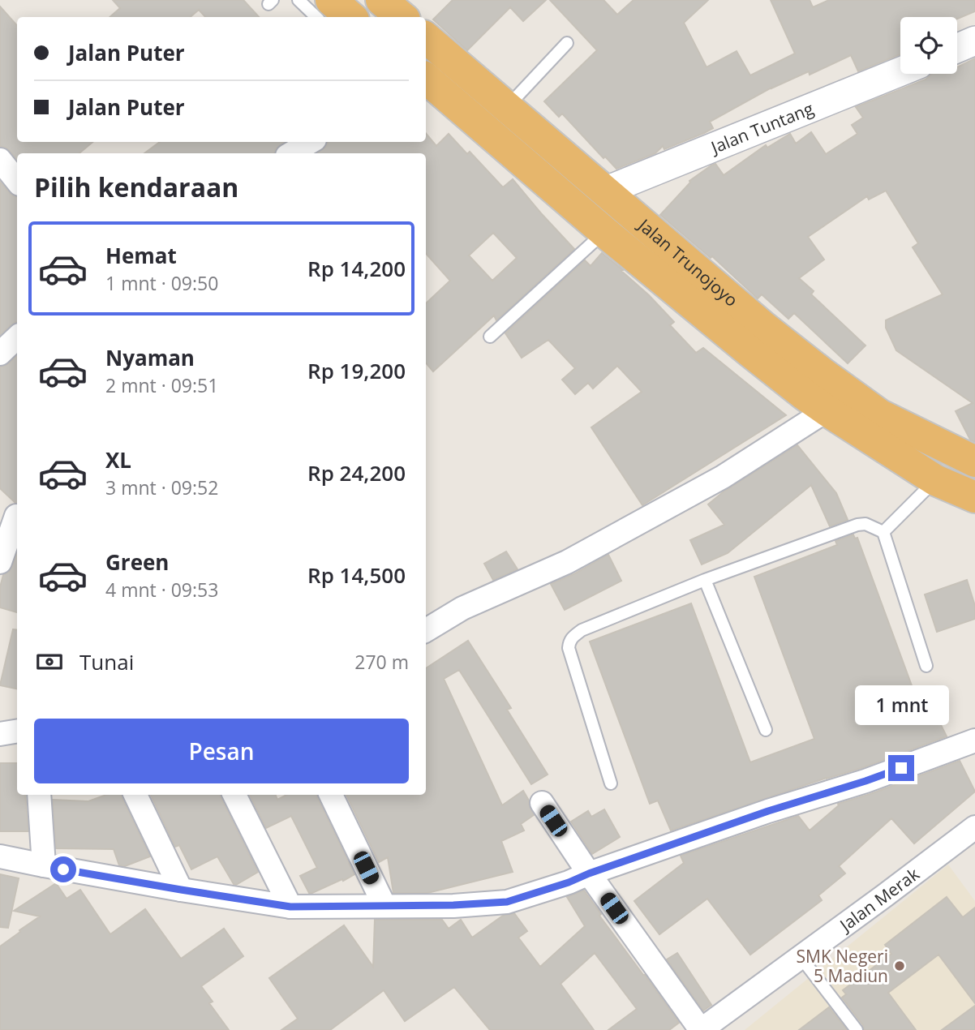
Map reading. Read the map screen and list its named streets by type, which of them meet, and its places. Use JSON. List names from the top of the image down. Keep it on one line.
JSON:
{"streets":{"highway":["Jalan Trunojoyo"],"street":["Jalan Tuntang","Jalan Merak"]},"crossings":[["Jalan Tuntang","Jalan Trunojoyo"]],"places":["SMK Negeri 5 Madiun"],"page":{"banner":["Jalan Puter","Jalan Puter"],"heading":"Pilih kendaraan","list":[{"name":"Hemat","note":"1 mnt · 09:50","value":"Rp 14,200"},{"name":"Nyaman","note":"2 mnt · 09:51","value":"Rp 19,200"},{"name":"XL","note":"3 mnt · 09:52","value":"Rp 24,200"},{"name":"Green","note":"4 mnt · 09:53","value":"Rp 14,500"}],"pay":["Tunai","270 m"],"bubble":"1 mnt","buttons":"Pesan"}}
